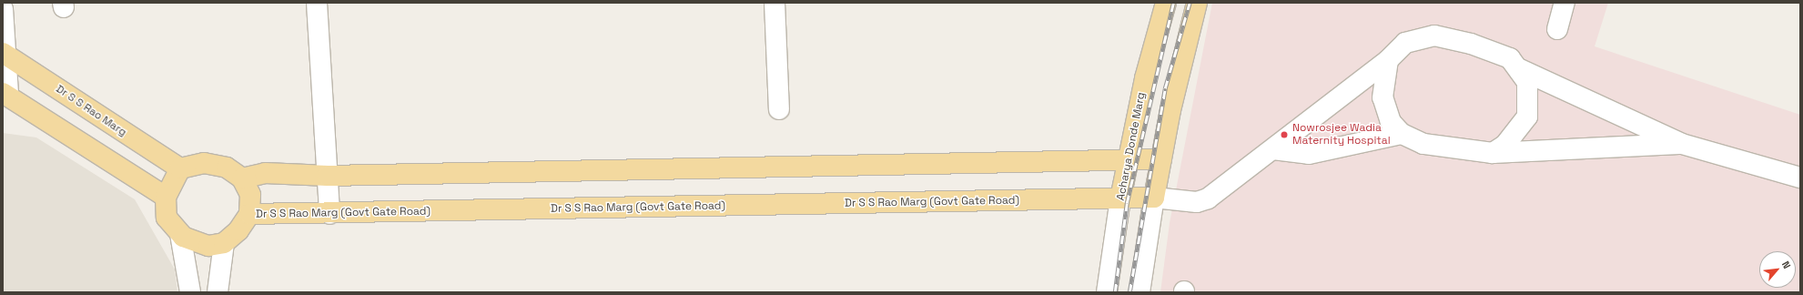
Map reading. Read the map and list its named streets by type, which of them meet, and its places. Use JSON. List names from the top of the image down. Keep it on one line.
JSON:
{"streets":{"main road":["Dr S S Rao Marg","Acharya Donde Marg","Dr S S Rao Marg (Govt Gate Road)"]},"crossings":[["Dr S S Rao Marg","Dr S S Rao Marg (Govt Gate Road)"],["Acharya Donde Marg","Dr S S Rao Marg (Govt Gate Road)"]],"places":["Nowrosjee Wadia Maternity Hospital"],"north":"top right"}
